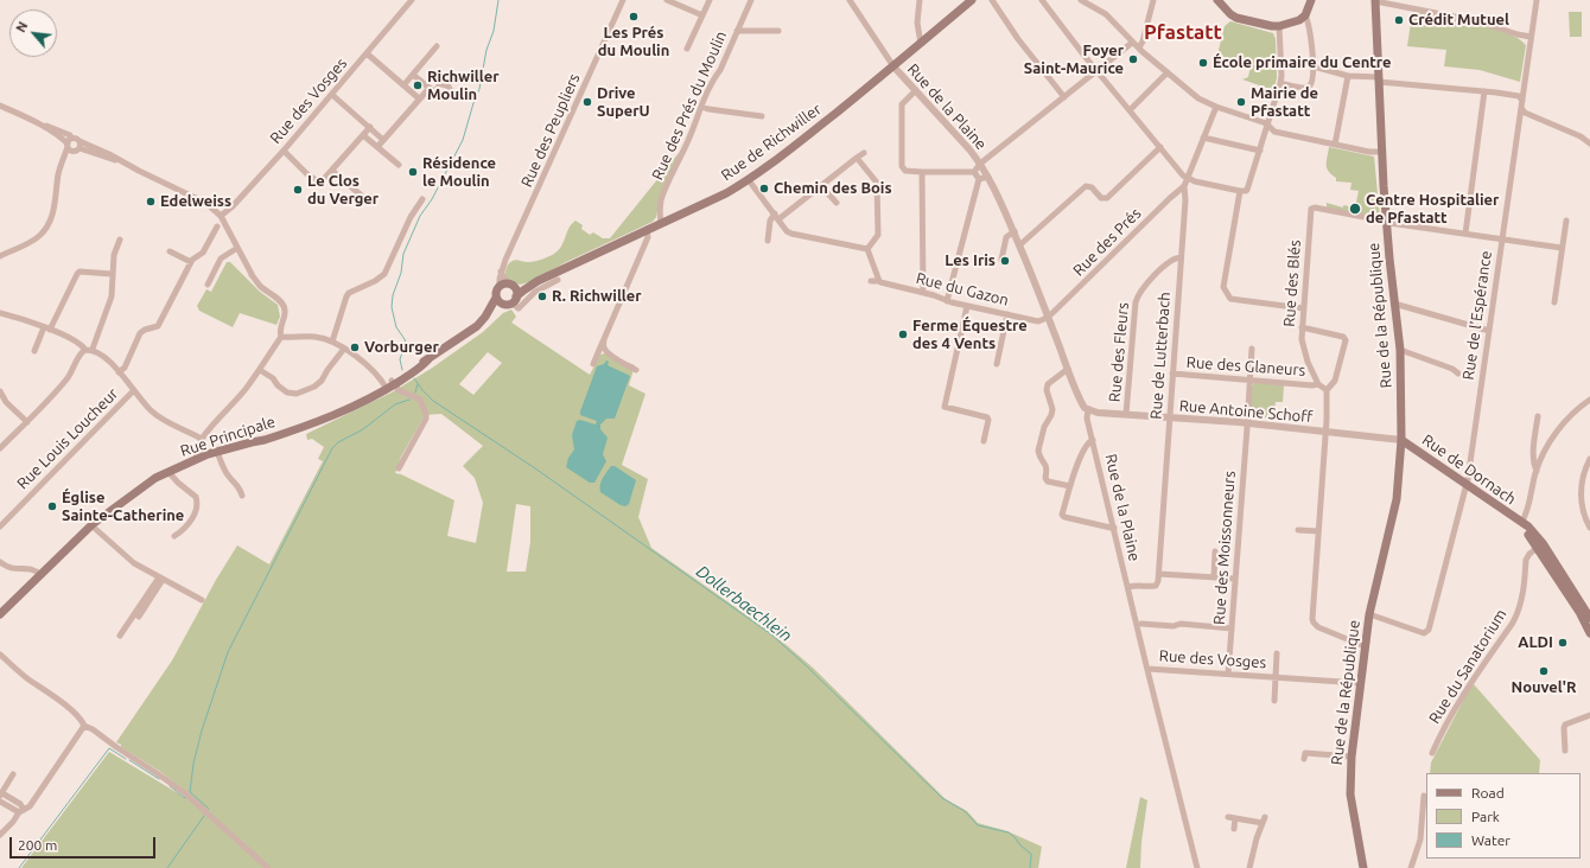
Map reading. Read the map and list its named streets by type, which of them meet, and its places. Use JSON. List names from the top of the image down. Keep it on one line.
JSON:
{"streets":{"main road":["Rue de Richwiller","Rue de la République","Rue Principale","Rue de Dornach"],"street":["Rue des Vosges","Rue des Prés du Moulin","Rue de la Plaine","Rue des Peupliers","Rue des Prés","Rue des Blés","Rue du Gazon","Rue de l'Espérance","Rue des Fleurs","Rue de Lutterbach","Rue des Glaneurs","Rue Antoine Schoff","Rue Louis Loucheur","Rue des Moissonneurs","Rue du Sanatorium"]},"crossings":[["Rue des Vosges","Rue de la Plaine"],["Rue des Vosges","Rue de la République"],["Rue des Vosges","Rue des Moissonneurs"],["Rue des Prés du Moulin","Rue de Richwiller"],["Rue de la Plaine","Rue de Richwiller"],["Rue de la Plaine","Rue des Prés"],["Rue de la Plaine","Rue du Gazon"],["Rue de la Plaine","Rue Antoine Schoff"],["Rue des Peupliers","Rue de Richwiller"],["Rue de Richwiller","Rue Principale"],["Rue des Prés","Rue du Gazon"],["Rue des Prés","Rue de Lutterbach"],["Rue des Blés","Rue de la République"],["Rue des Blés","Rue des Glaneurs"],["Rue de la République","Rue de l'Espérance"],["Rue de la République","Rue Antoine Schoff"],["Rue de la République","Rue de Dornach"],["Rue de l'Espérance","Rue de Dornach"],["Rue des Fleurs","Rue de Lutterbach"],["Rue des Fleurs","Rue Antoine Schoff"],["Rue de Lutterbach","Rue des Glaneurs"],["Rue de Lutterbach","Rue Antoine Schoff"],["Rue des Glaneurs","Rue des Moissonneurs"],["Rue Antoine Schoff","Rue de Dornach"],["Rue Antoine Schoff","Rue des Moissonneurs"],["Rue de Dornach","Rue du Sanatorium"]],"districts":["Pfastatt"],"water":["Dollerbaechlein"],"places":["Les Prés du Moulin","Crédit Mutuel","Foyer Saint-Maurice","École primaire du Centre","Richwiller Moulin","Drive SuperU","Mairie de Pfastatt","Résidence le Moulin","Chemin des Bois","Le Clos du Verger","Edelweiss","Centre Hospitalier de Pfastatt","Les Iris","R. Richwiller","Ferme Équestre des 4 Vents","Vorburger","Église Sainte-Catherine","ALDI","Nouvel'R"],"legend":["Road","Park","Water"],"scale_bar":"200 m","north":"top left"}
